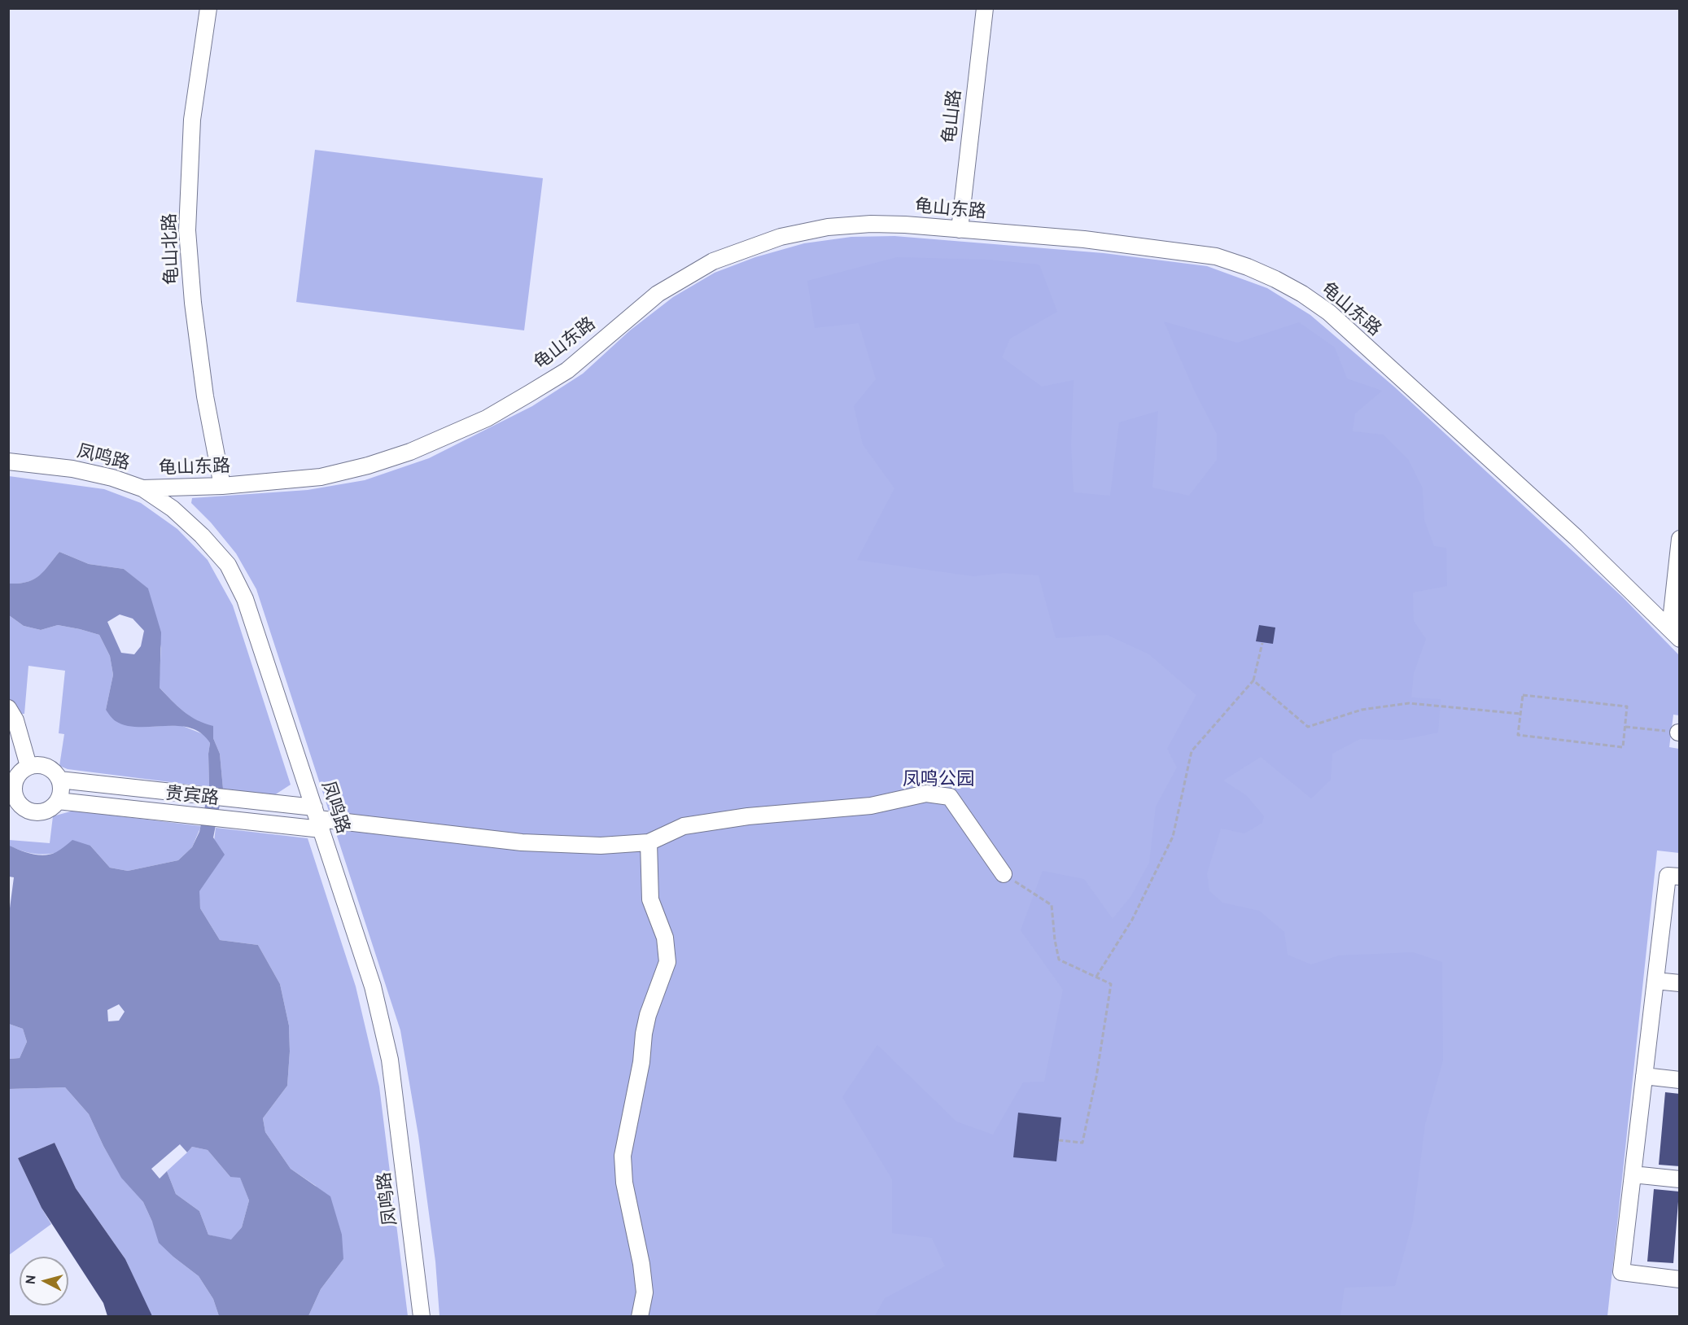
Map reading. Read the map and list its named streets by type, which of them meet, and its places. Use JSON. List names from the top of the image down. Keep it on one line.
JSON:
{"streets":{"street":["龟山路","龟山东路","龟山北路","凤鸣路","贵宾路"]},"crossings":[["龟山路","龟山东路"],["龟山东路","龟山北路"],["龟山东路","凤鸣路"],["凤鸣路","贵宾路"]],"parks":["凤鸣公园"],"north":"left"}
